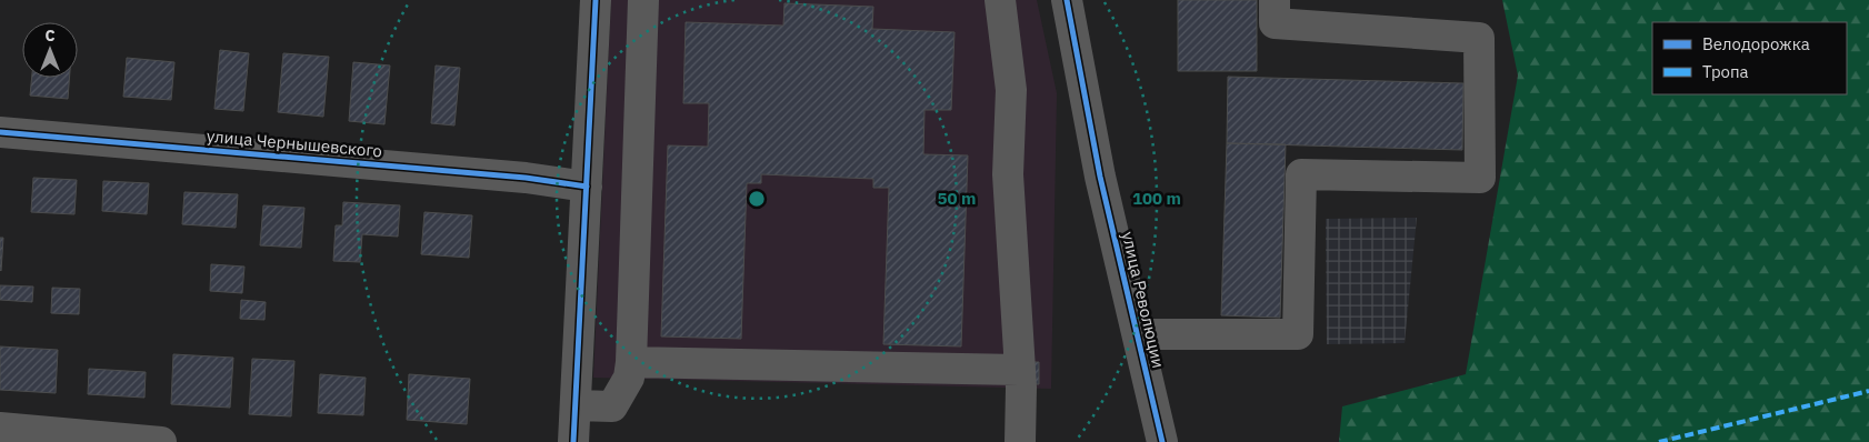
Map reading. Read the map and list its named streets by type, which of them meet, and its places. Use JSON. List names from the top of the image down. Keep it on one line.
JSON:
{"streets":{"street":["улица Чернышевского","улица Революции"]},"legend":["Велодорожка","Тропа"],"north":"top","rings":["50 m","100 m"]}
